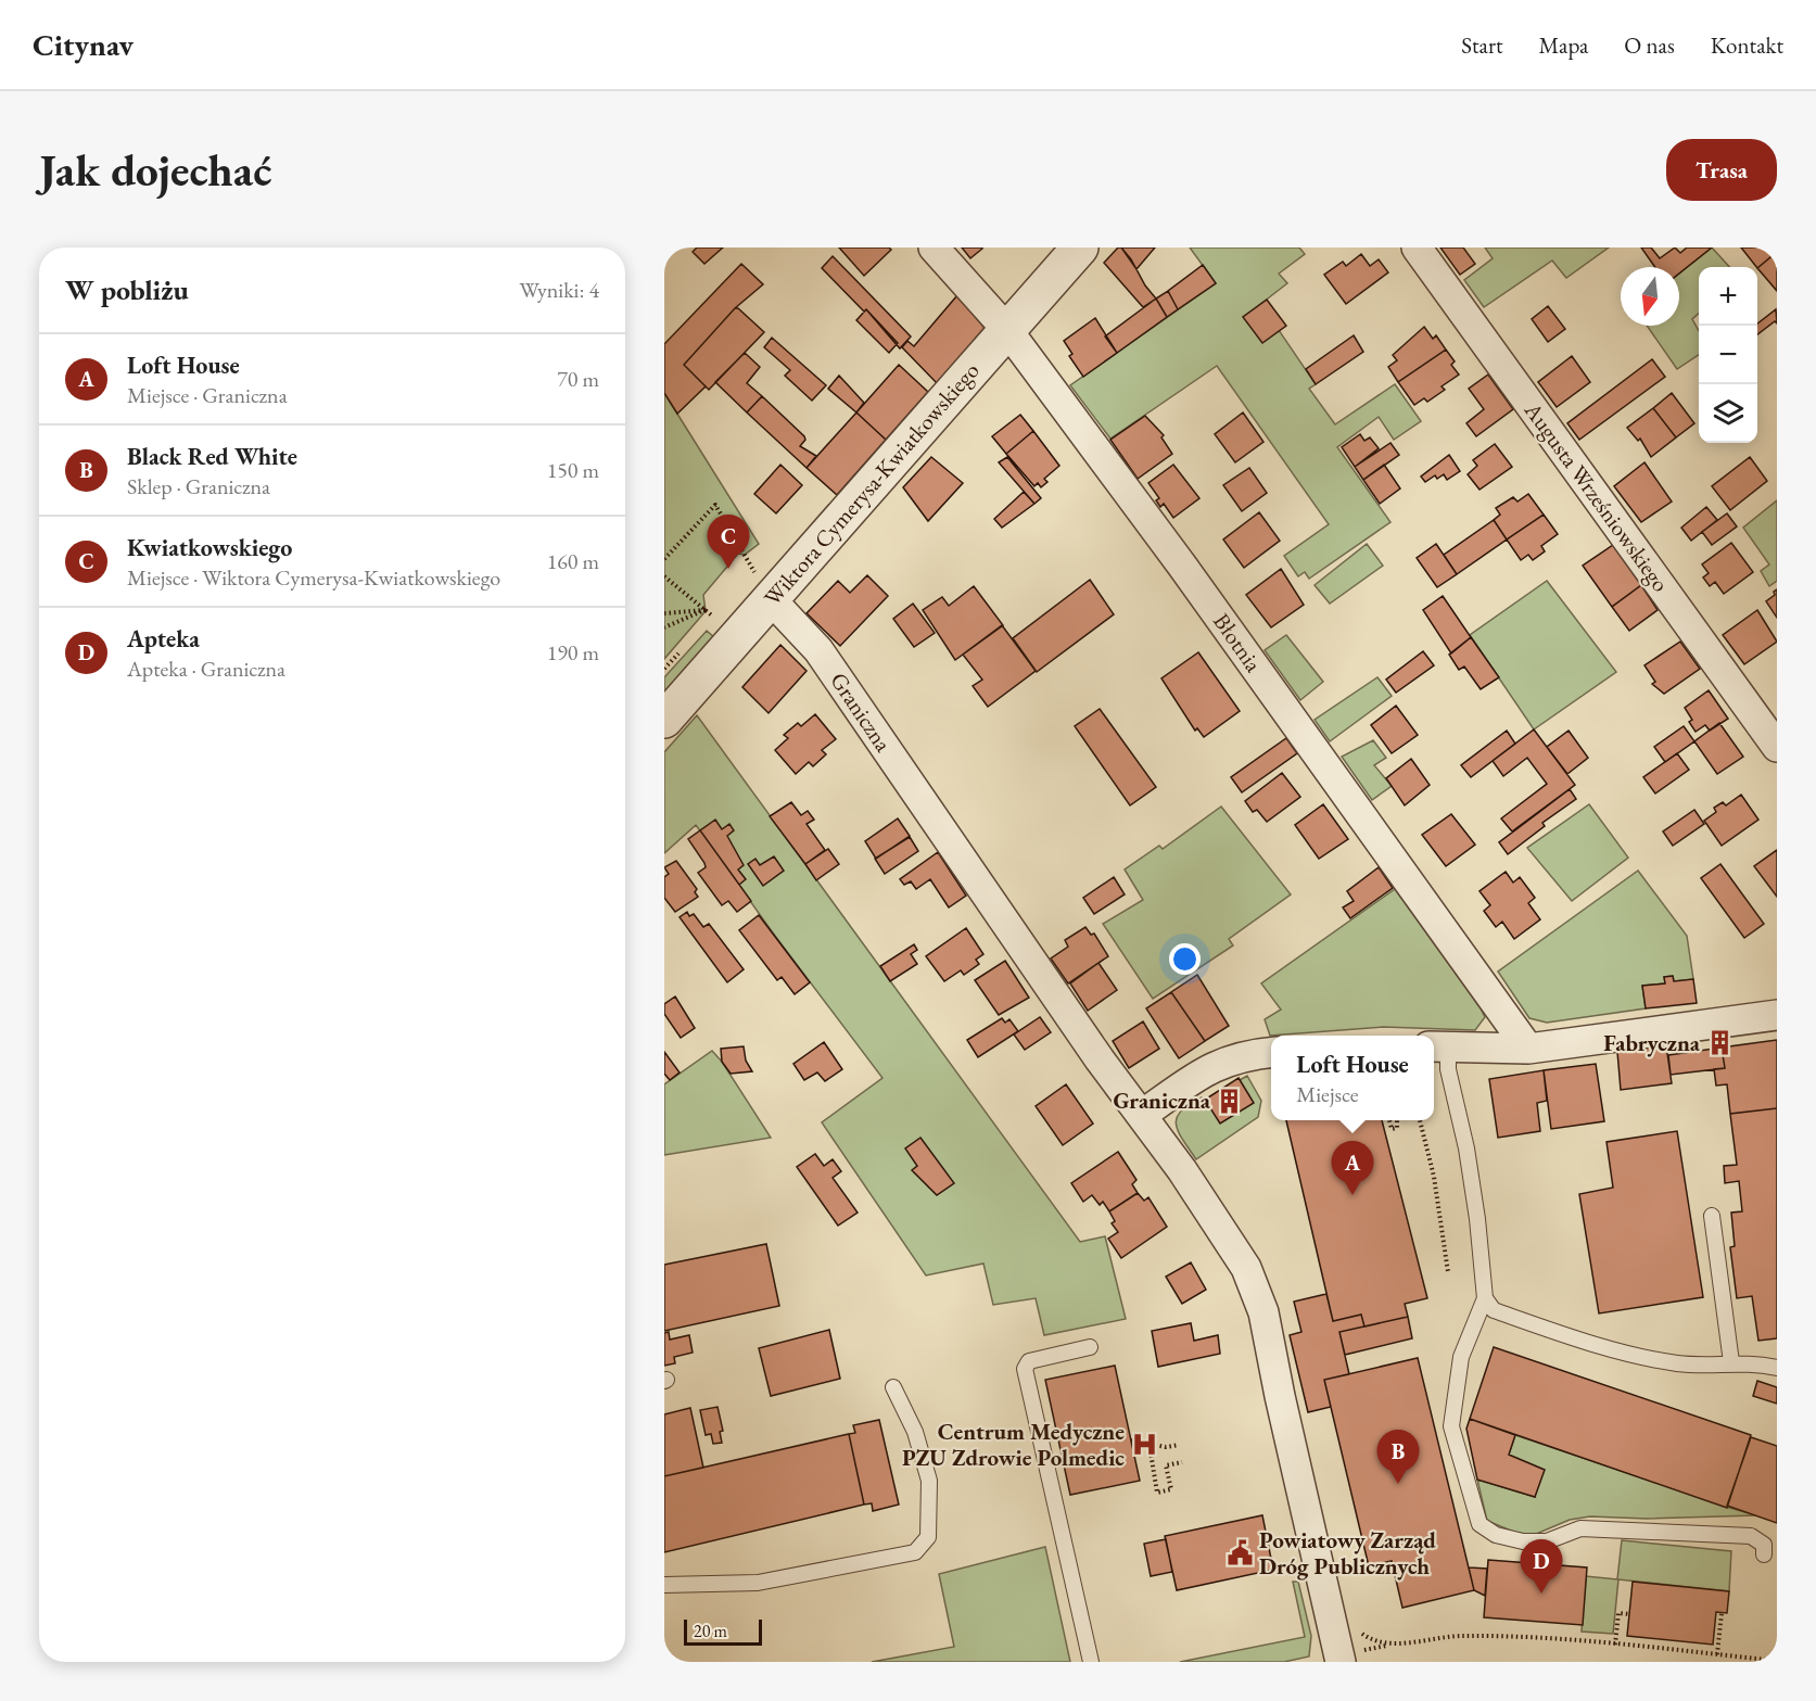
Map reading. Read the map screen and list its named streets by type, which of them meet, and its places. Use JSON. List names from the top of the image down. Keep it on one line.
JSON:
{"streets":{"street":["Wiktora Cymerysa-Kwiatkowskiego","Augusta Wrześniowskiego","Błotnia","Graniczna"]},"crossings":[["Wiktora Cymerysa-Kwiatkowskiego","Błotnia"],["Wiktora Cymerysa-Kwiatkowskiego","Graniczna"]],"places":{"building":["Fabryczna","Graniczna"],"hospital":["Centrum Medyczne PZU Zdrowie Polmedic"],"public building":["Powiatowy Zarząd Dróg Publicznych"]},"scale_bar":"20 m","north":"bottom","page":{"header":"Citynav","nav":["Start","Mapa","O nas","Kontakt"],"buttons":"Trasa","title":"Jak dojechać","heading":["W pobliżu","Wyniki: 4"],"map_buttons":["+","−"],"list":[{"mark":"A","name":"Loft House","note":"Miejsce · Graniczna","value":"70 m"},{"mark":"B","name":"Black Red White","note":"Sklep · Graniczna","value":"150 m"},{"mark":"C","name":"Kwiatkowskiego","note":"Miejsce · Wiktora Cymerysa-Kwiatkowskiego","value":"160 m"},{"mark":"D","name":"Apteka","note":"Apteka · Graniczna","value":"190 m"}],"pins":["C","A","B","D"],"popup":["Loft House","Miejsce"],"scale":"20 m"}}
